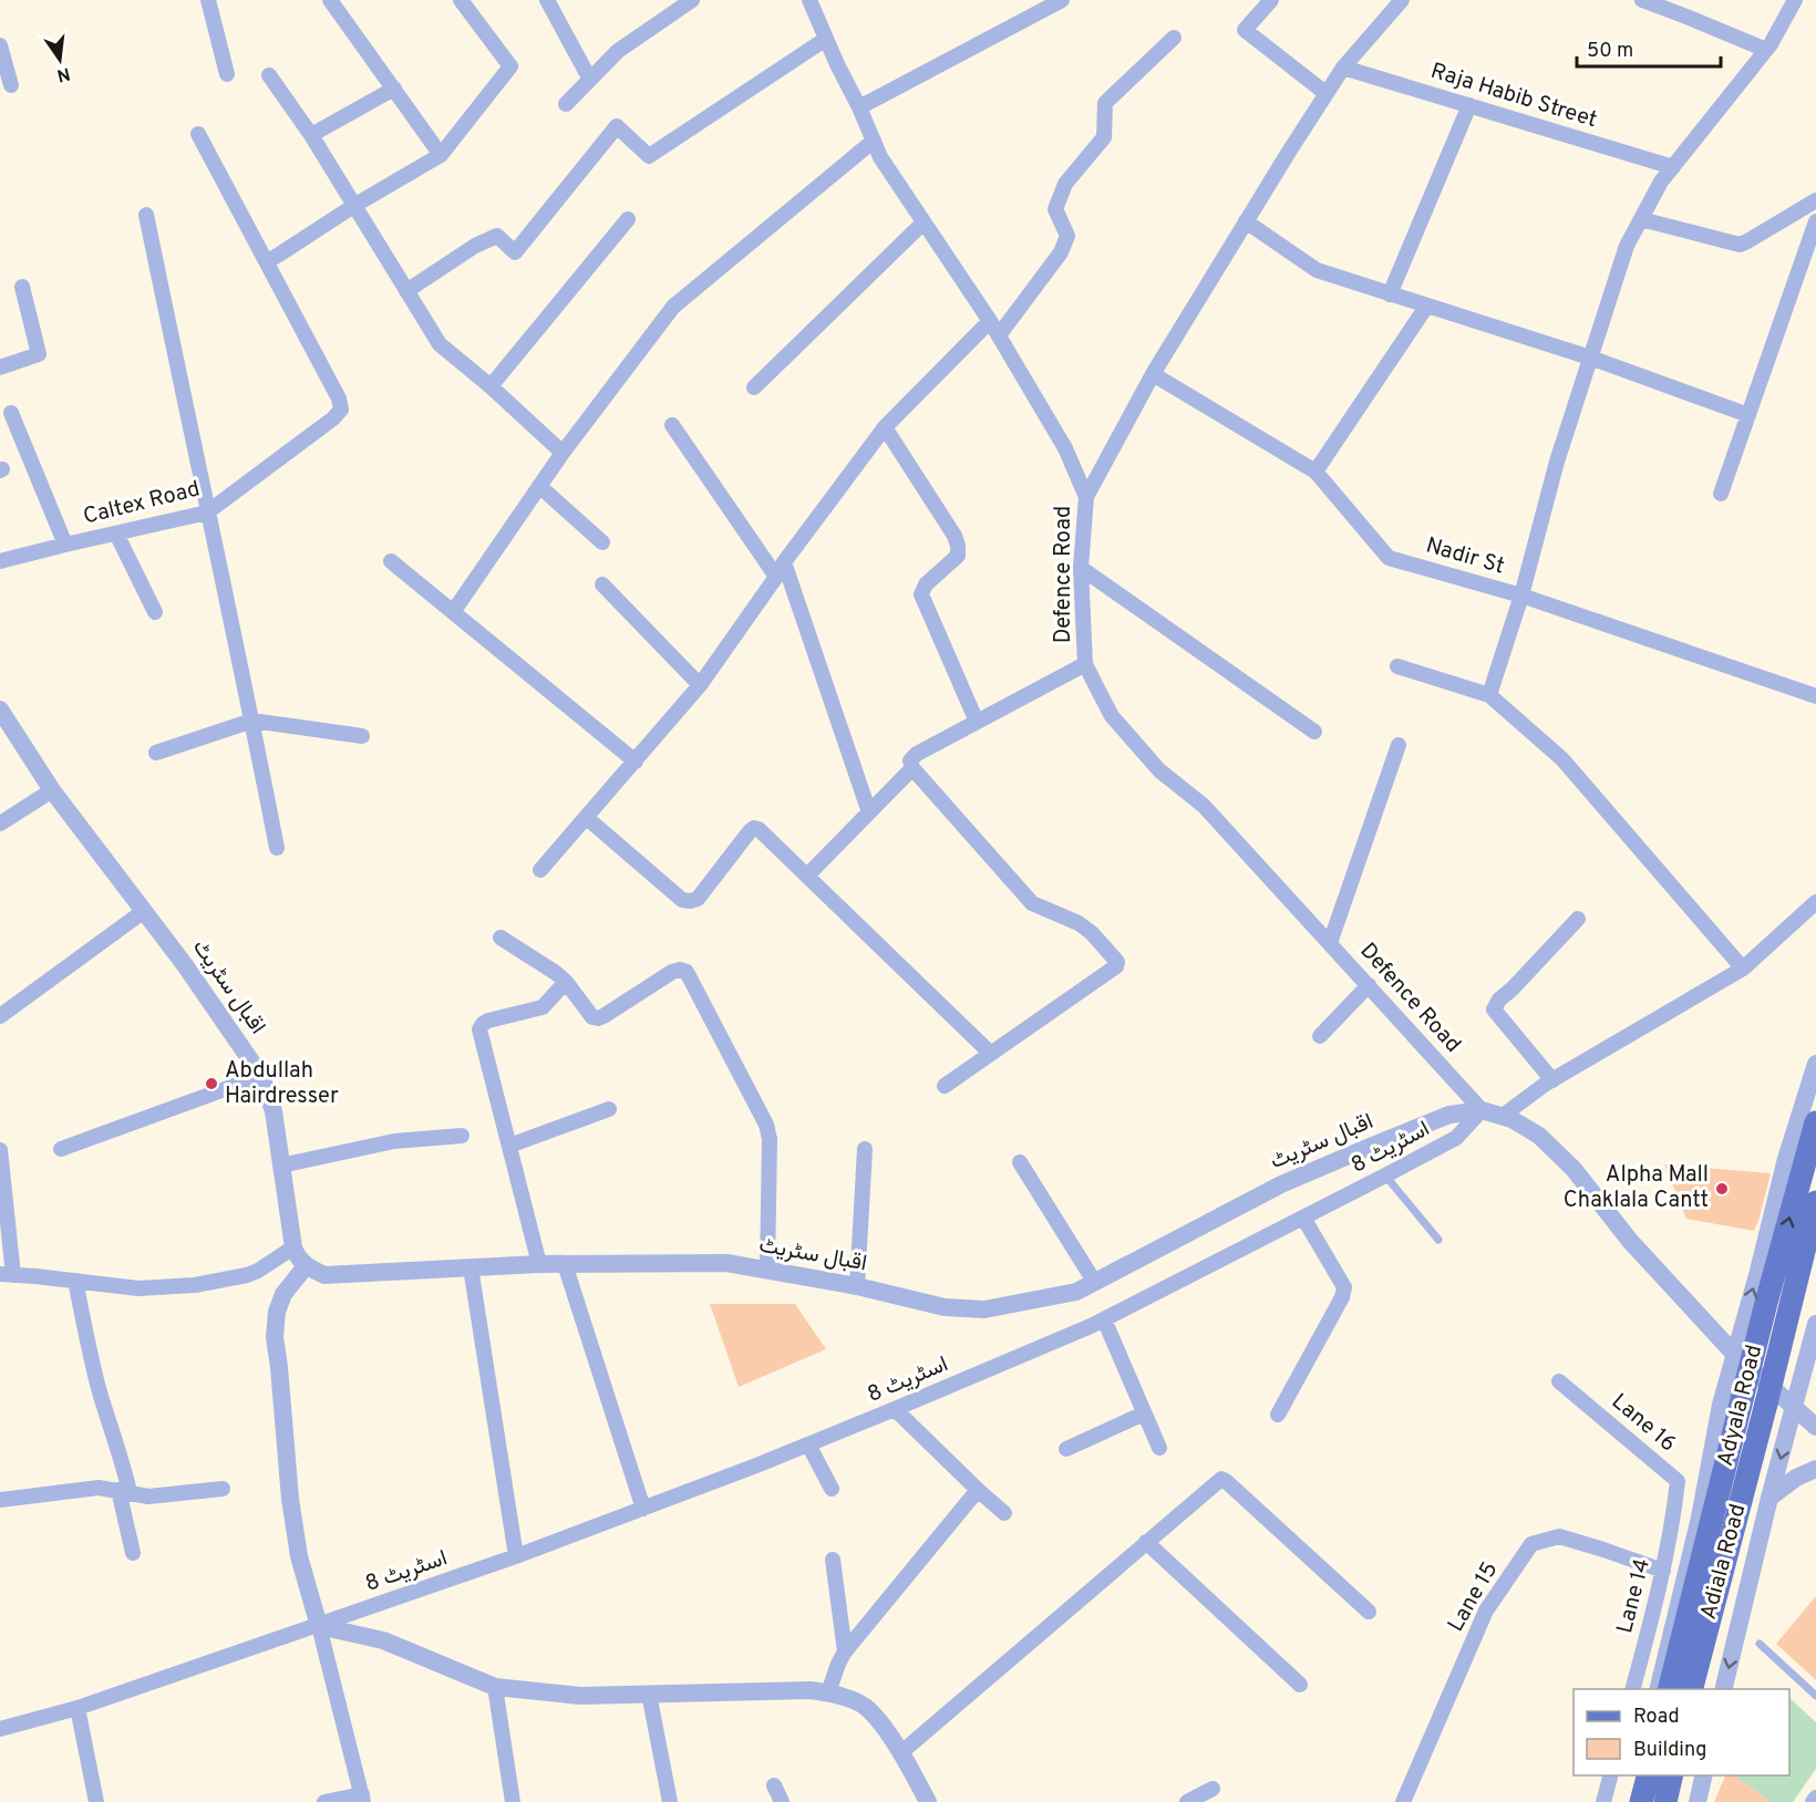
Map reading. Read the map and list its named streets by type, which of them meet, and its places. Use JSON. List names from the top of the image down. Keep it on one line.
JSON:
{"streets":{"main road":["Adyala Road","Adiala Road"],"street":["Raja Habib Street","Caltex Road","Nadir St","Defence Road","اقبال سٹریٹ","اسٹریٹ 8","Lane 16","Lane 14","Lane 15"]},"crossings":[["Defence Road","اقبال سٹریٹ"],["Defence Road","اسٹریٹ 8"],["اقبال سٹریٹ","اسٹریٹ 8"],["Lane 16","Lane 14"],["Lane 14","Lane 15"]],"one_way":["Adyala Road"],"places":["Abdullah Hairdresser","Alpha Mall Chaklala Cantt"],"legend":["Road","Building"],"scale_bar":"50 m","north":"bottom"}
